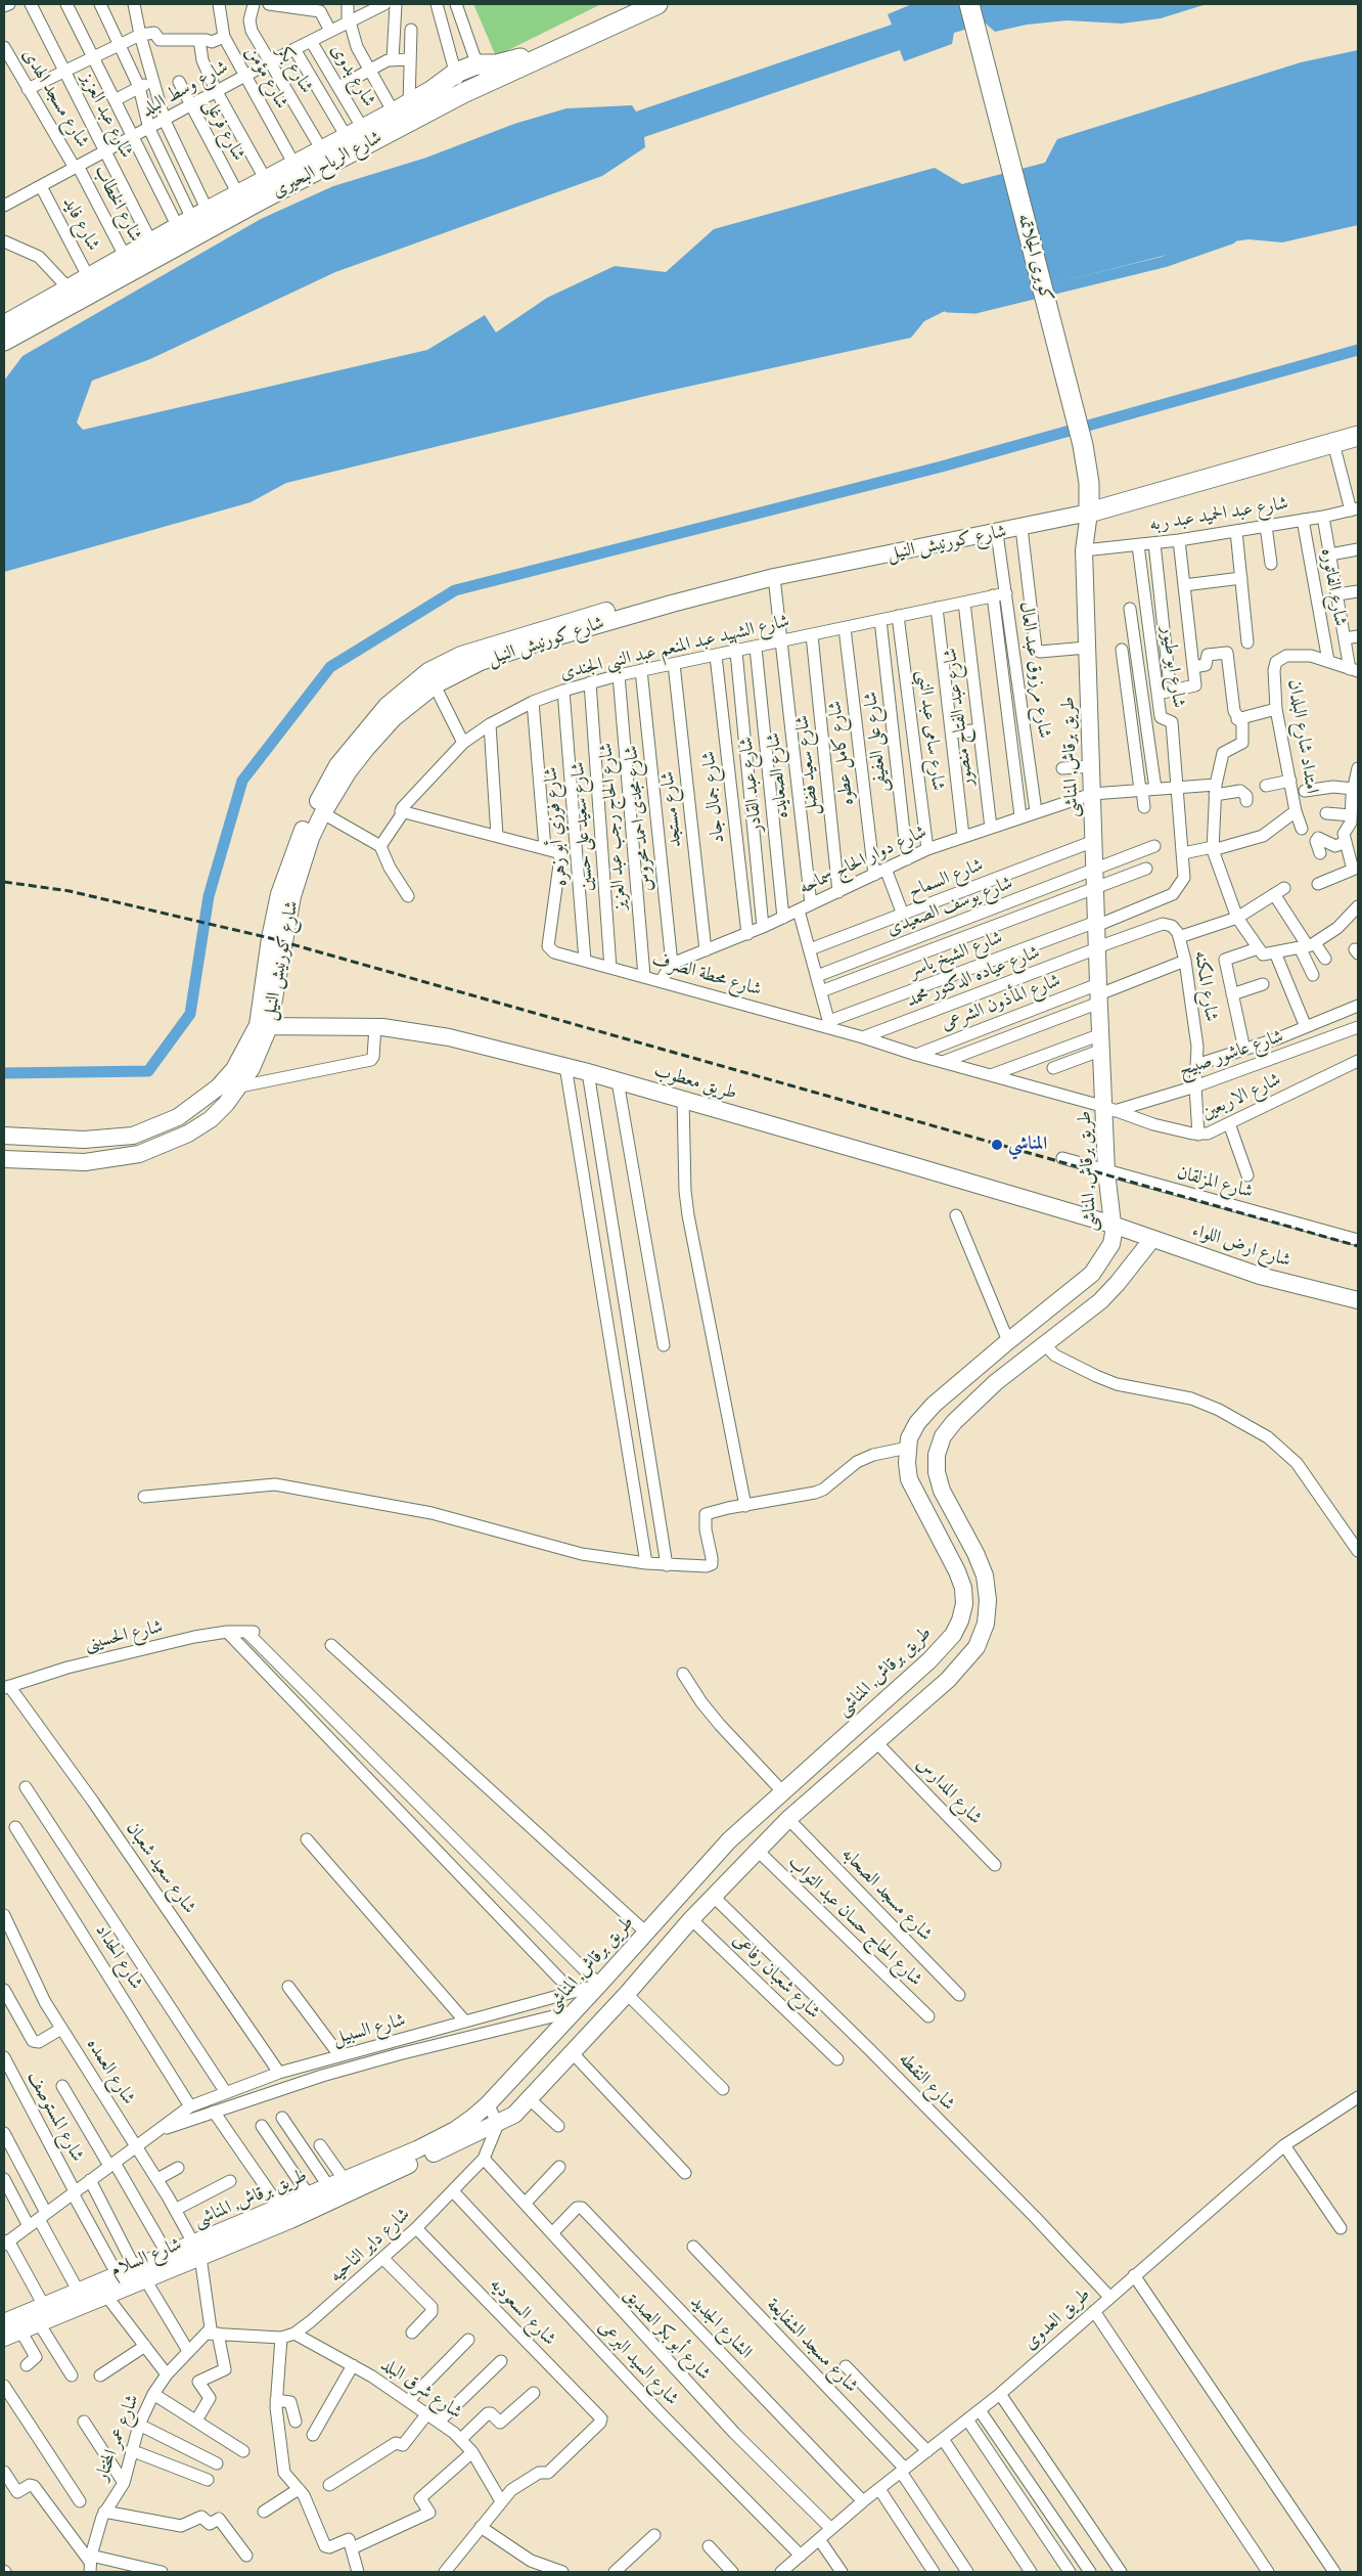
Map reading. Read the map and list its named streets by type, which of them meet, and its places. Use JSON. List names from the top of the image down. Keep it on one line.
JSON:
{"streets":{"main road":["شارع الرياح البحيرى","كوبرى الجلاتمه","شارع كورنيش النيل"],"street":["شارع بكر","شارع بدوى","شارع مؤمن","شارع وسط البلد","شارع مسجد الهدى","شارع عبد العزيز","شارع فرغلى","شارع الخطاب","شارع فايد","شارع عبد الحميد عبد ربه","شارع الفاتوره","شارع الشهيد عبد المنعم عبد النبى الجندى","شارع ابو طيور","شارع مرزوق عبد العال","شارع عبد الفتاح منصور","شارع سامى عبد النبى","امتداد شارع البلدان","شارع على العفيفى","شارع كامل عطوه","طريق برقاش, المناشى","شارع سعيد فضل","شارع الصعايده","شارع عبد القادر","شارع جمال جاد","شارع مستجد","شارع مجدى احمد محروس","شارع فوزي أبو زهره","شارع سعيد على حسين","شارع الحاج رجب عبد العزيز","شارع دوار الحاج سماحه","شارع السماح","شارع يوسف الصعيدى","شارع الشيخ ياسر","شارع محطة الصرف","شارع عياده الدكتور محمد","شارع المكنه","شارع المأذون الشرعى","شارع عاشور صبيح","طريق معطوب","شارع الاربعين","شارع المزلقان","شارع ارض اللواء","شارع الحسينى","شارع المدارس","شارع سعيد شعبان","شارع مسجد الصحابه","شارع الحاج حسان عبد التواب","شارع الحداد","شارع شعبان رفاعى","شارع السبيل","شارع العمده","شارع النقطه","شارع المستوصف","شارع داير الناحيه","شارع السلام","شارع السعوديه","طريق العدوى","الشارع الجديد","شارع أبو بكر الصديق","شارع مسجد الشفايعة","شارع السيد البرعى","شارع شرق البلد","شارع عمر المختار"]},"crossings":[["شارع بكر","شارع وسط البلد"],["شارع بكر","شارع الرياح البحيرى"],["شارع بدوى","شارع وسط البلد"],["شارع بدوى","شارع الرياح البحيرى"],["شارع مؤمن","شارع وسط البلد"],["شارع مؤمن","شارع الرياح البحيرى"],["شارع وسط البلد","شارع مسجد الهدى"],["شارع وسط البلد","شارع عبد العزيز"],["شارع وسط البلد","شارع فرغلى"],["شارع وسط البلد","شارع الخطاب"],["شارع وسط البلد","شارع فايد"],["شارع مسجد الهدى","شارع الخطاب"],["شارع عبد العزيز","شارع الرياح البحيرى"],["شارع فرغلى","شارع الرياح البحيرى"],["شارع الرياح البحيرى","شارع الخطاب"],["شارع الرياح البحيرى","شارع فايد"],["كوبرى الجلاتمه","شارع كورنيش النيل"],["كوبرى الجلاتمه","طريق برقاش, المناشى"],["شارع عبد الحميد عبد ربه","شارع الفاتوره"],["شارع عبد الحميد عبد ربه","شارع ابو طيور"],["شارع عبد الحميد عبد ربه","طريق برقاش, المناشى"],["شارع كورنيش النيل","شارع مرزوق عبد العال"],["شارع كورنيش النيل","طريق برقاش, المناشى"],["شارع كورنيش النيل","شارع الصعايده"],["شارع كورنيش النيل","طريق معطوب"],["شارع الفاتوره","امتداد شارع البلدان"],["شارع الشهيد عبد المنعم عبد النبى الجندى","شارع مرزوق عبد العال"],["شارع الشهيد عبد المنعم عبد النبى الجندى","شارع عبد الفتاح منصور"],["شارع الشهيد عبد المنعم عبد النبى الجندى","شارع سامى عبد النبى"],["شارع الشهيد عبد المنعم عبد النبى الجندى","شارع على العفيفى"],["شارع الشهيد عبد المنعم عبد النبى الجندى","شارع كامل عطوه"],["شارع الشهيد عبد المنعم عبد النبى الجندى","شارع سعيد فضل"],["شارع الشهيد عبد المنعم عبد النبى الجندى","شارع الصعايده"],["شارع الشهيد عبد المنعم عبد النبى الجندى","شارع عبد القادر"],["شارع الشهيد عبد المنعم عبد النبى الجندى","شارع جمال جاد"],["شارع الشهيد عبد المنعم عبد النبى الجندى","شارع مستجد"],["شارع الشهيد عبد المنعم عبد النبى الجندى","شارع مجدى احمد محروس"],["شارع الشهيد عبد المنعم عبد النبى الجندى","شارع فوزي أبو زهره"],["شارع الشهيد عبد المنعم عبد النبى الجندى","شارع سعيد على حسين"],["شارع الشهيد عبد المنعم عبد النبى الجندى","شارع الحاج رجب عبد العزيز"],["شارع ابو طيور","شارع الشيخ ياسر"],["شارع مرزوق عبد العال","شارع دوار الحاج سماحه"],["شارع عبد الفتاح منصور","شارع دوار الحاج سماحه"],["شارع سامى عبد النبى","شارع دوار الحاج سماحه"],["امتداد شارع البلدان","شارع الشيخ ياسر"],["شارع على العفيفى","شارع دوار الحاج سماحه"],["شارع كامل عطوه","شارع دوار الحاج سماحه"],["طريق برقاش, المناشى","شارع دوار الحاج سماحه"],["طريق برقاش, المناشى","شارع السماح"],["طريق برقاش, المناشى","شارع يوسف الصعيدى"],["طريق برقاش, المناشى","شارع الشيخ ياسر"],["طريق برقاش, المناشى","شارع محطة الصرف"],["طريق برقاش, المناشى","شارع عياده الدكتور محمد"],["طريق برقاش, المناشى","شارع المكنه"],["طريق برقاش, المناشى","شارع المأذون الشرعى"],["طريق برقاش, المناشى","شارع عاشور صبيح"],["طريق برقاش, المناشى","طريق معطوب"],["طريق برقاش, المناشى","شارع الاربعين"],["طريق برقاش, المناشى","شارع المزلقان"],["طريق برقاش, المناشى","شارع ارض اللواء"],["طريق برقاش, المناشى","شارع الحسينى"],["طريق برقاش, المناشى","شارع السبيل"],["طريق برقاش, المناشى","شارع العمده"],["طريق برقاش, المناشى","شارع المستوصف"],["طريق برقاش, المناشى","شارع السلام"],["شارع سعيد فضل","شارع دوار الحاج سماحه"],["شارع الصعايده","شارع دوار الحاج سماحه"],["شارع عبد القادر","شارع دوار الحاج سماحه"],["شارع جمال جاد","شارع دوار الحاج سماحه"],["شارع مستجد","شارع دوار الحاج سماحه"],["شارع مجدى احمد محروس","شارع دوار الحاج سماحه"],["شارع فوزي أبو زهره","شارع محطة الصرف"],["شارع سعيد على حسين","شارع محطة الصرف"],["شارع الحاج رجب عبد العزيز","شارع محطة الصرف"],["شارع الشيخ ياسر","شارع محطة الصرف"],["شارع محطة الصرف","شارع عياده الدكتور محمد"],["شارع محطة الصرف","شارع المأذون الشرعى"],["شارع محطة الصرف","شارع عاشور صبيح"],["شارع محطة الصرف","شارع الاربعين"],["شارع عياده الدكتور محمد","شارع المكنه"],["شارع المكنه","شارع عاشور صبيح"],["شارع المكنه","شارع الاربعين"],["شارع عاشور صبيح","شارع الاربعين"],["طريق معطوب","شارع ارض اللواء"],["شارع الحسينى","شارع سعيد شعبان"],["شارع الحسينى","شارع السبيل"],["شارع سعيد شعبان","شارع السبيل"],["شارع الحداد","شارع السبيل"],["شارع السبيل","شارع العمده"],["شارع السبيل","شارع المستوصف"],["شارع العمده","شارع السلام"],["شارع النقطه","طريق العدوى"],["شارع داير الناحيه","شارع السلام"],["شارع داير الناحيه","شارع السعوديه"],["شارع داير الناحيه","شارع أبو بكر الصديق"],["شارع داير الناحيه","شارع السيد البرعى"],["شارع داير الناحيه","شارع شرق البلد"],["شارع داير الناحيه","شارع عمر المختار"],["شارع السعوديه","شارع شرق البلد"],["طريق العدوى","الشارع الجديد"],["طريق العدوى","شارع أبو بكر الصديق"],["طريق العدوى","شارع مسجد الشفايعة"],["طريق العدوى","شارع السيد البرعى"],["الشارع الجديد","شارع أبو بكر الصديق"]],"places":["المناشي"]}
